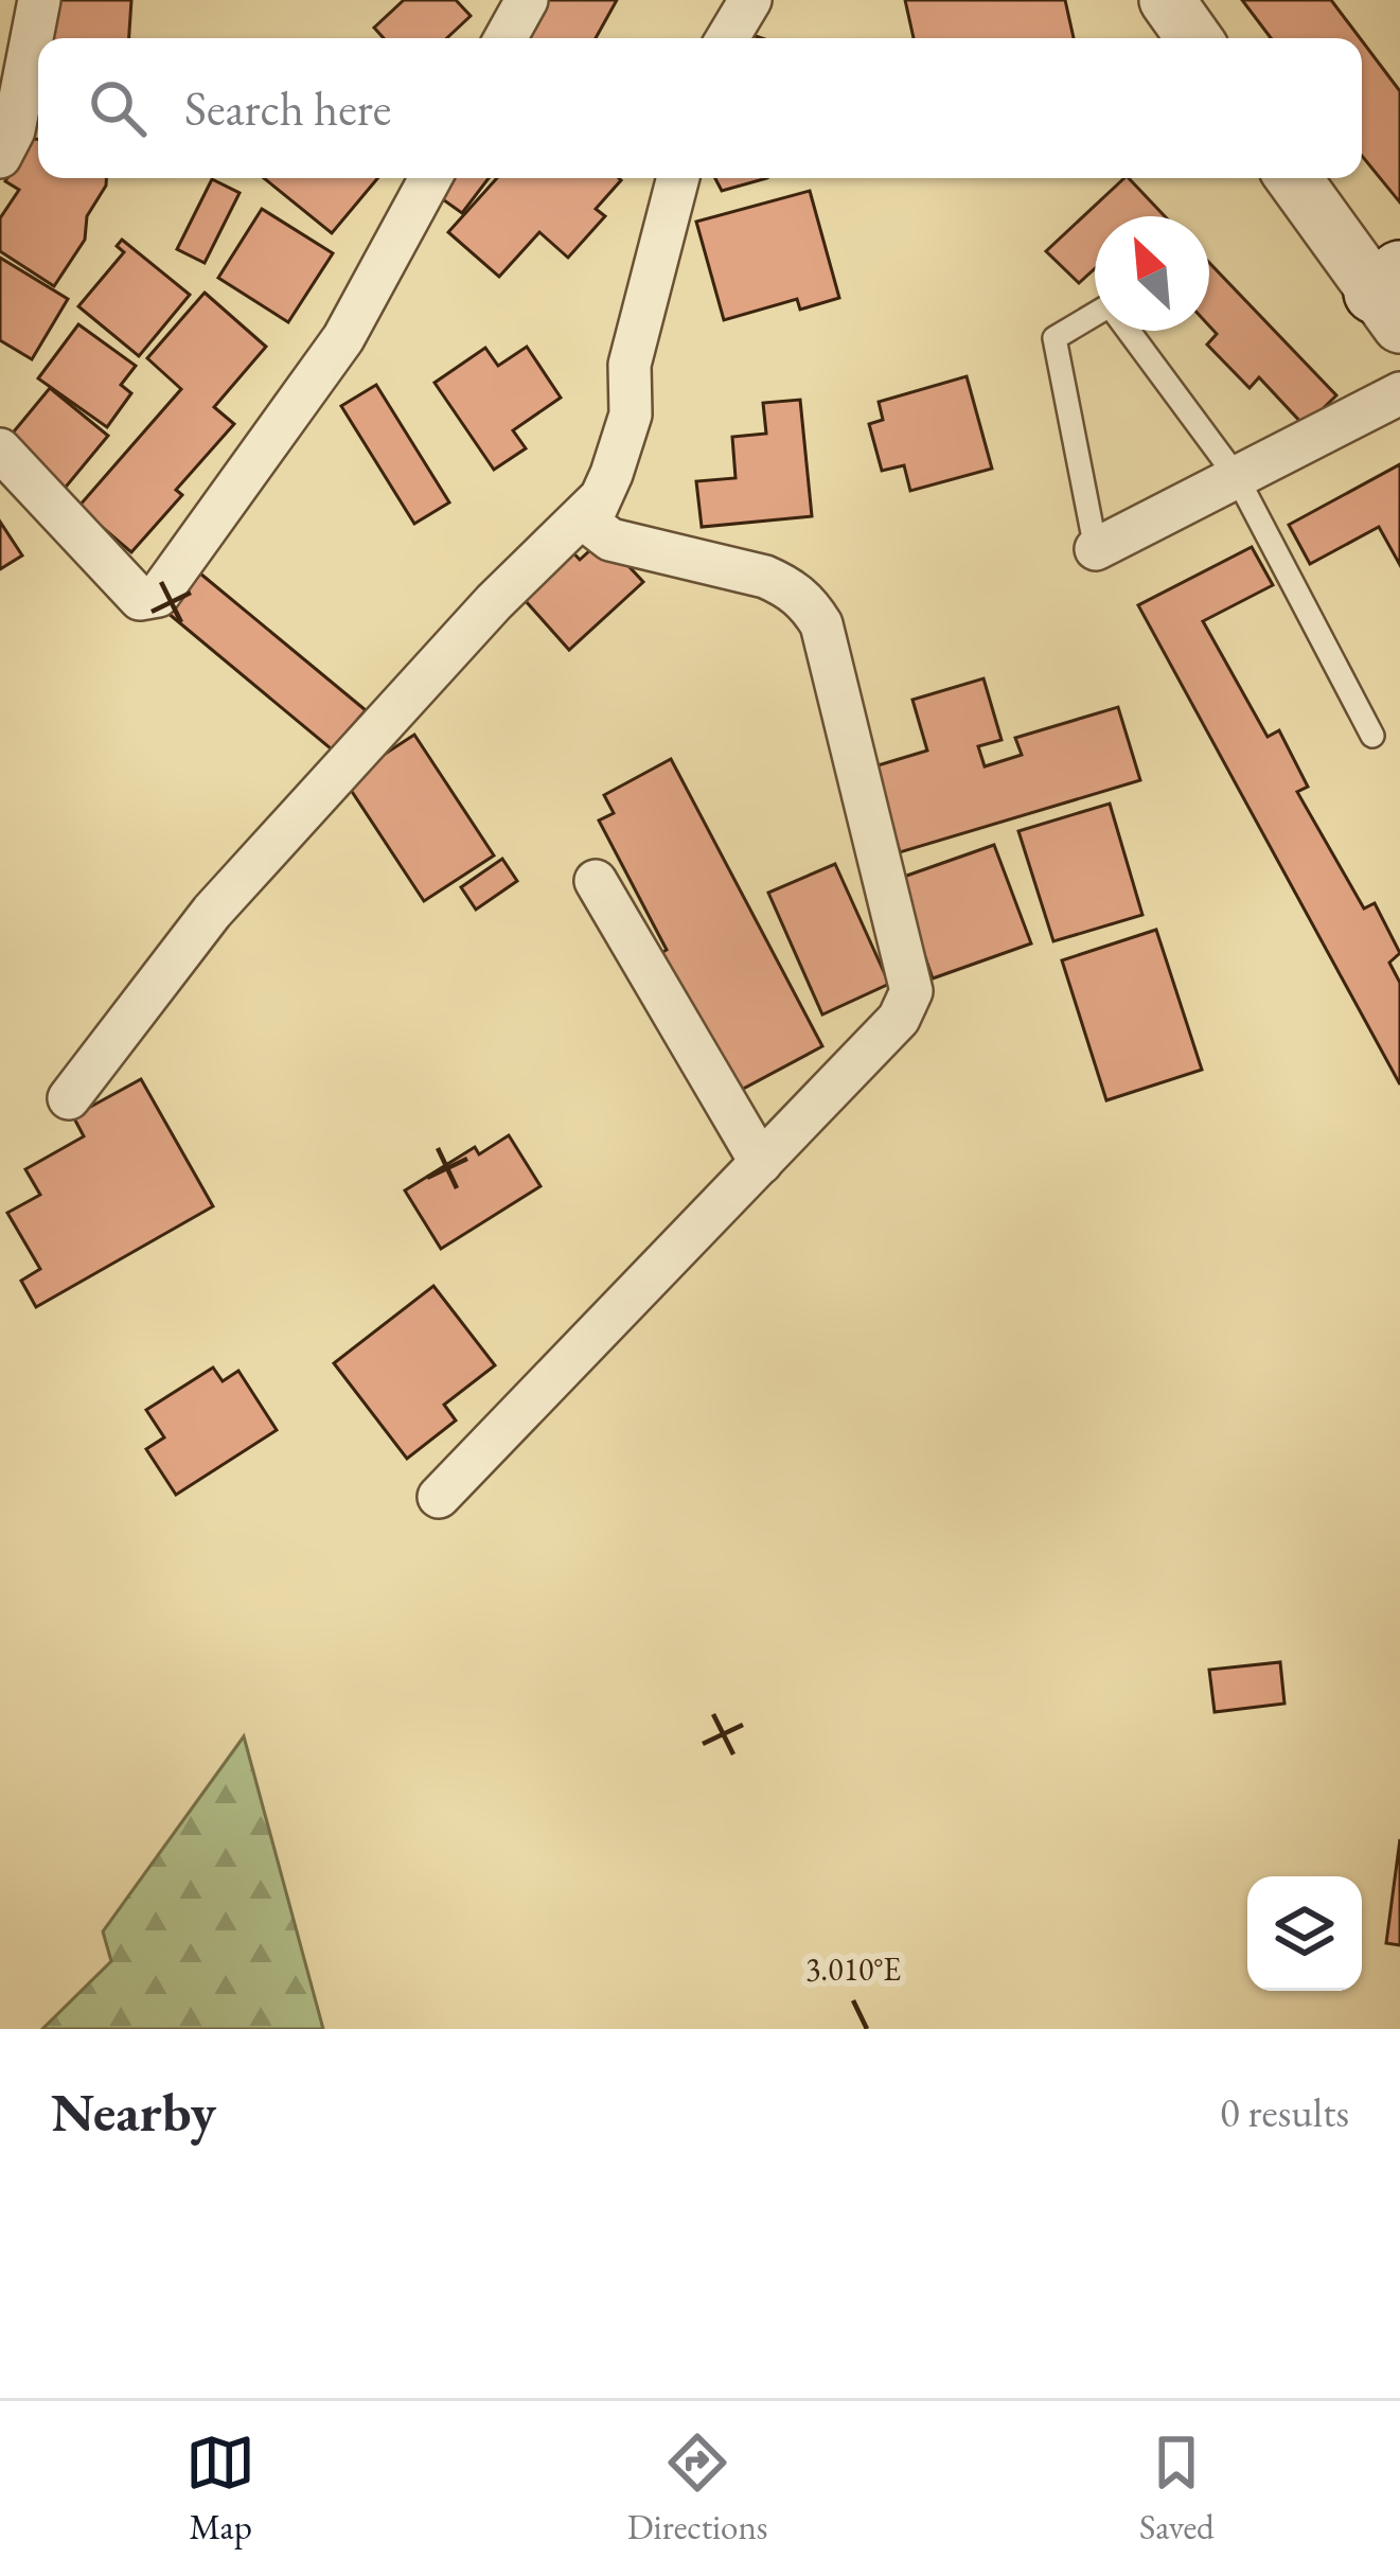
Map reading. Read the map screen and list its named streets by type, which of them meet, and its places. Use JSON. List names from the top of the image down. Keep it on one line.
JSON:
{"north":"top left","page":{"search":"Search here","heading":["Nearby","0 results"],"nav":["Map","Directions","Saved"]},"coordinates":["3.010°E"]}
